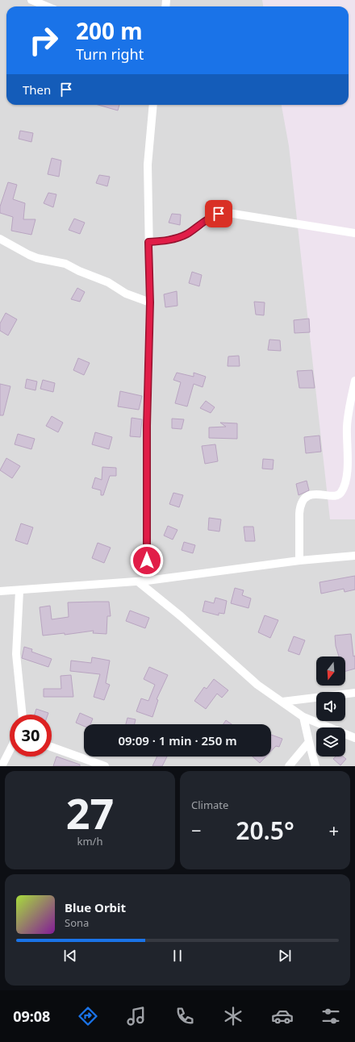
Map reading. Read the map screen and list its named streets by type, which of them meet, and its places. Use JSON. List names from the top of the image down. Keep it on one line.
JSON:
{"north":"bottom","page":{"turn":["200 m","Turn right"],"then":"Then","limit":"30","trip":"09:09 · 1 min · 250 m","tile":[["27","km/h"],"Climate"],"heat":["−","20.5°","+"],"song":["Blue Orbit","Sona"],"tabs":"09:08"}}
